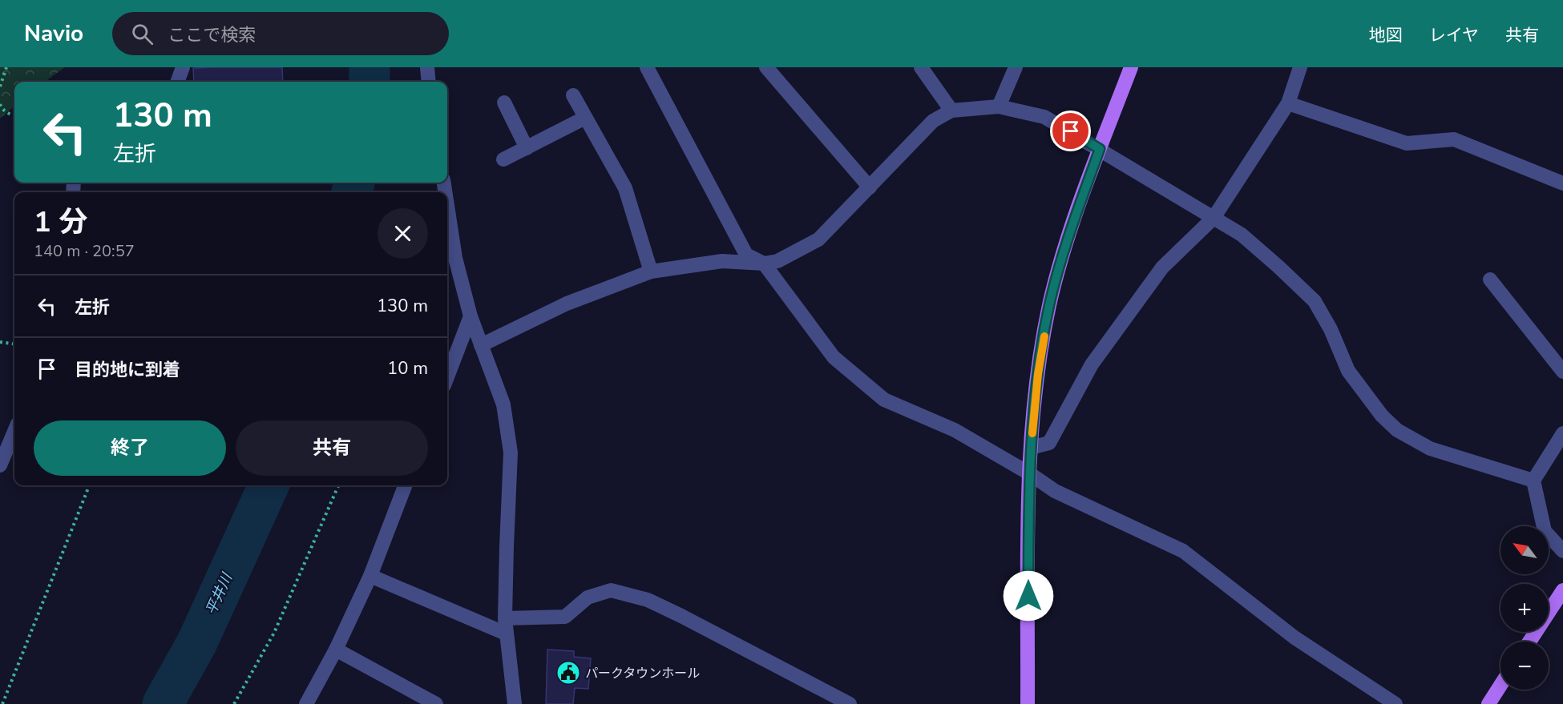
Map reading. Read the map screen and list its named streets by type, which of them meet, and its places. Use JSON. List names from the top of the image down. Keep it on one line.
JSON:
{"water":["平井川"],"places":{"public building":["パークタウンホール"]},"north":"top left","page":{"header":"Navio","search":"ここで検索","nav":["地図","レイヤ","共有"],"turn":["130 m","左折"],"heading":["1 分","140 m · 20:57"],"list":[{"name":"左折","value":"130 m"},{"name":"目的地に到着","value":"10 m"}],"buttons":["終了","共有"],"map_buttons":["+","−"]}}
